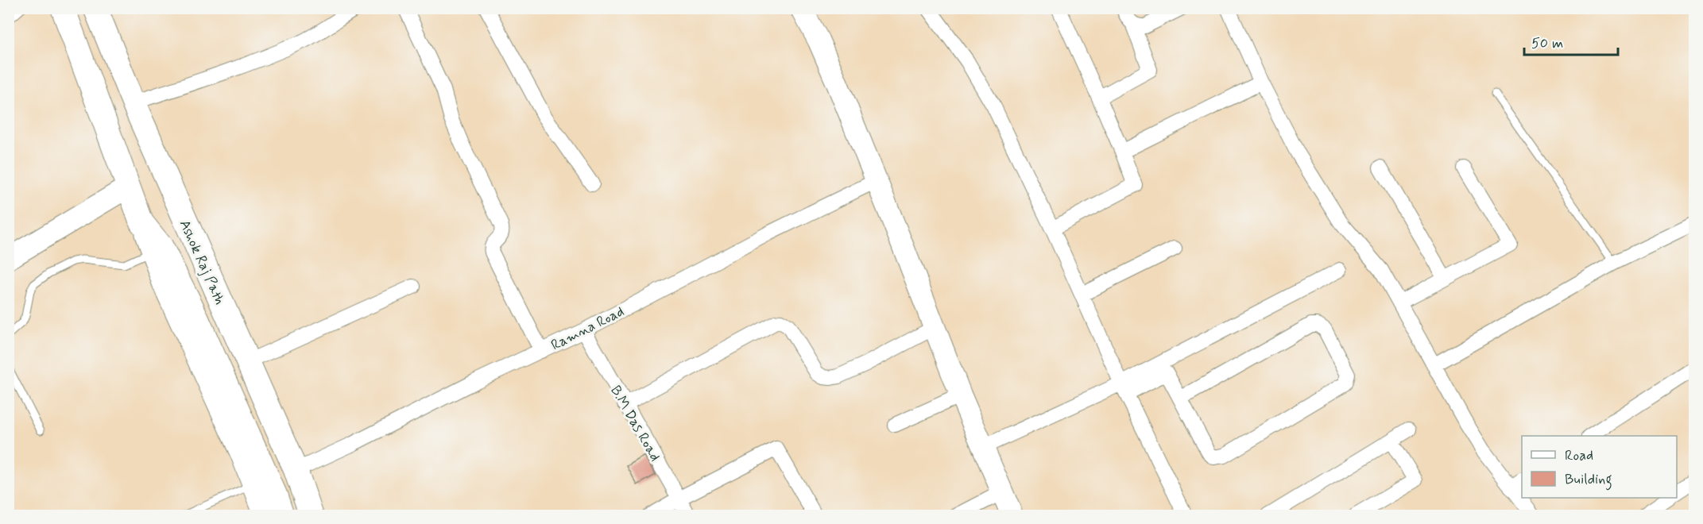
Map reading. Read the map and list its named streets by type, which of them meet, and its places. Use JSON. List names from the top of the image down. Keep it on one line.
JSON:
{"streets":{"main road":["Ashok Raj Path"],"street":["Ramna Road","B.M Das Road"]},"crossings":[["Ashok Raj Path","Ramna Road"],["Ramna Road","B.M Das Road"]],"legend":["Road","Building"],"scale_bar":"50 m"}
